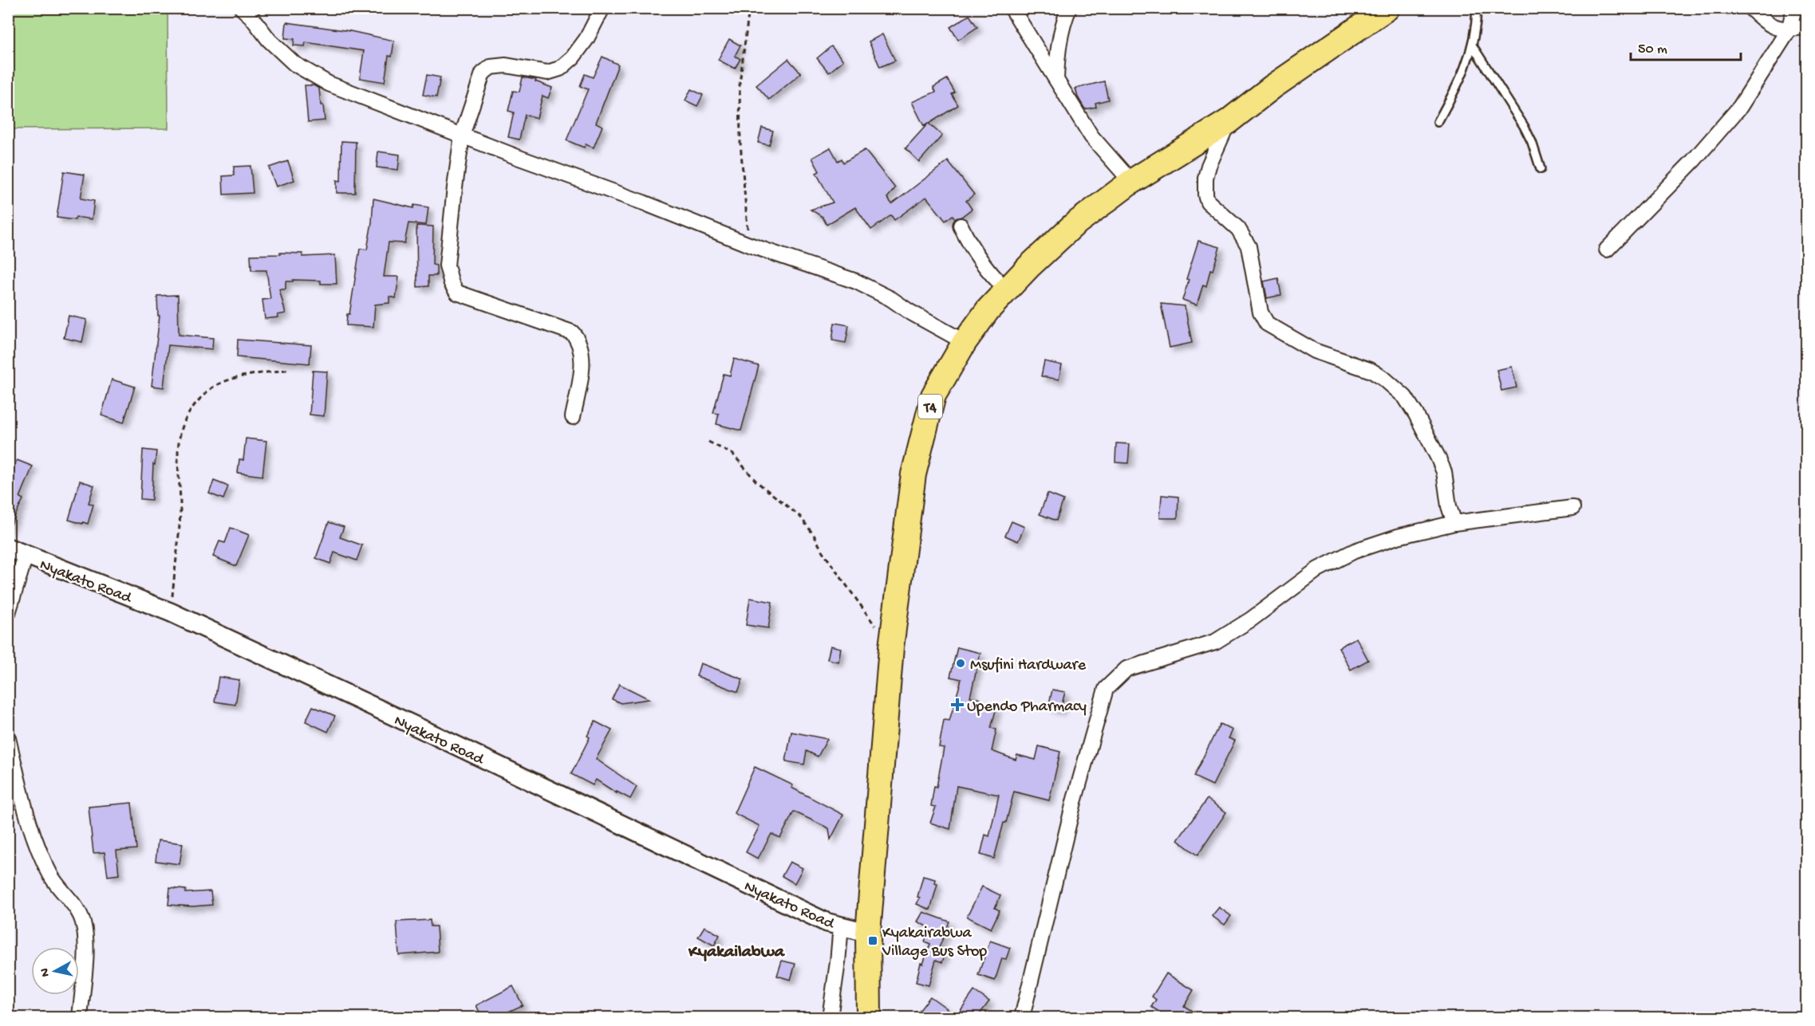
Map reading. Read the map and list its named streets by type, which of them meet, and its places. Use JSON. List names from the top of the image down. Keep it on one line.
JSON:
{"streets":{"highway":["T4"],"street":["Nyakato Road"]},"crossings":[["T4","Nyakato Road"]],"districts":["Kyakailabwa"],"places":{"other":["Msufini Hardware"],"health":["Upendo Pharmacy"],"transit":["Kyakairabwa Village Bus Stop"]},"scale_bar":"50 m","north":"left"}
